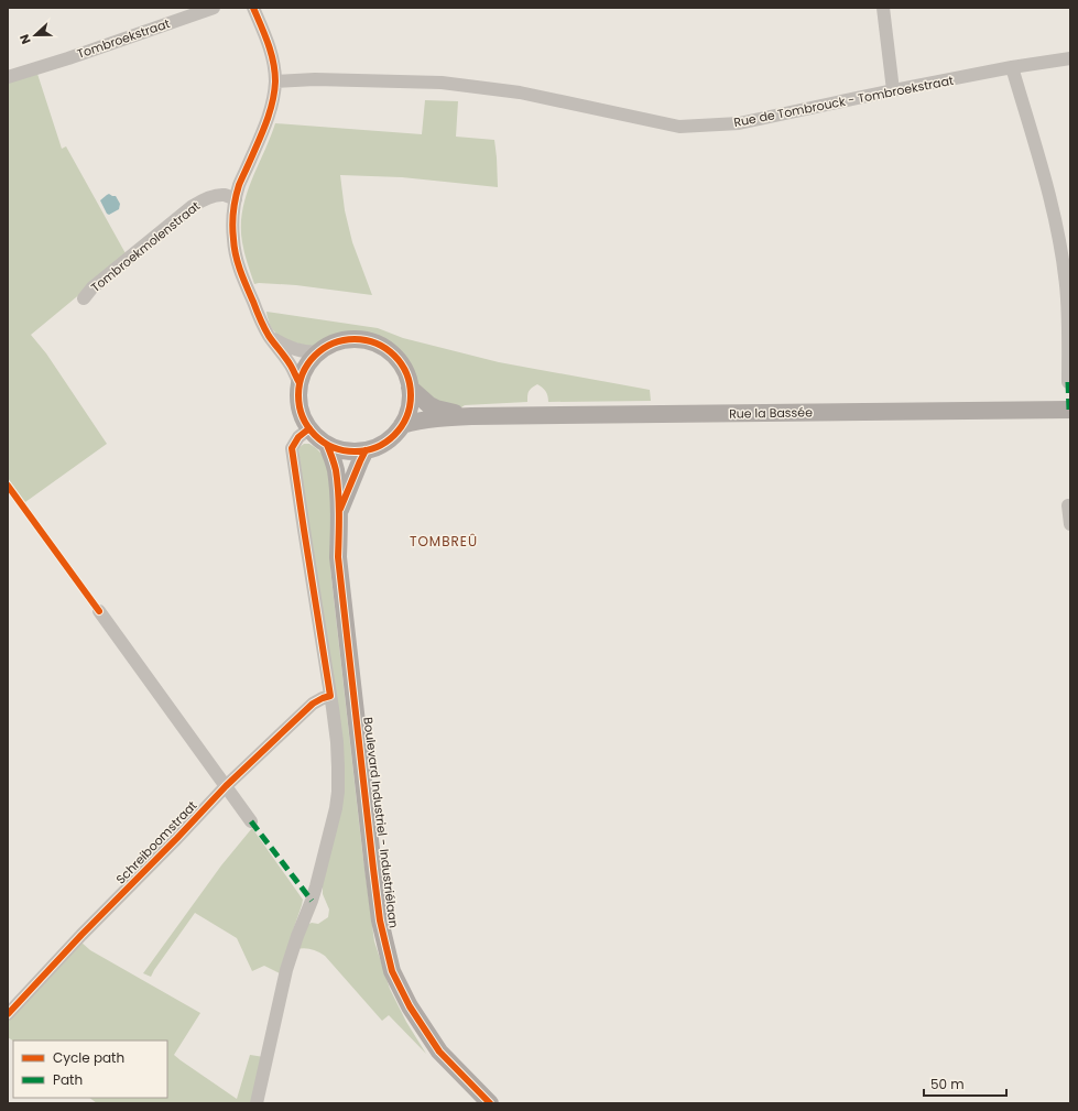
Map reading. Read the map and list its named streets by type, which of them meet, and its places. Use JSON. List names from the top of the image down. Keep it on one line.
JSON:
{"streets":{"main road":["Rue la Bassée","Boulevard Industriel - Industriélaan"],"street":["Tombroekstraat","Rue de Tombrouck - Tombroekstraat","Tombroekmolenstraat","Schreiboomstraat"]},"crossings":[["Rue la Bassée","Boulevard Industriel - Industriélaan"]],"districts":["TOMBREÛ"],"legend":["Cycle path","Path"],"scale_bar":"50 m","north":"left"}
